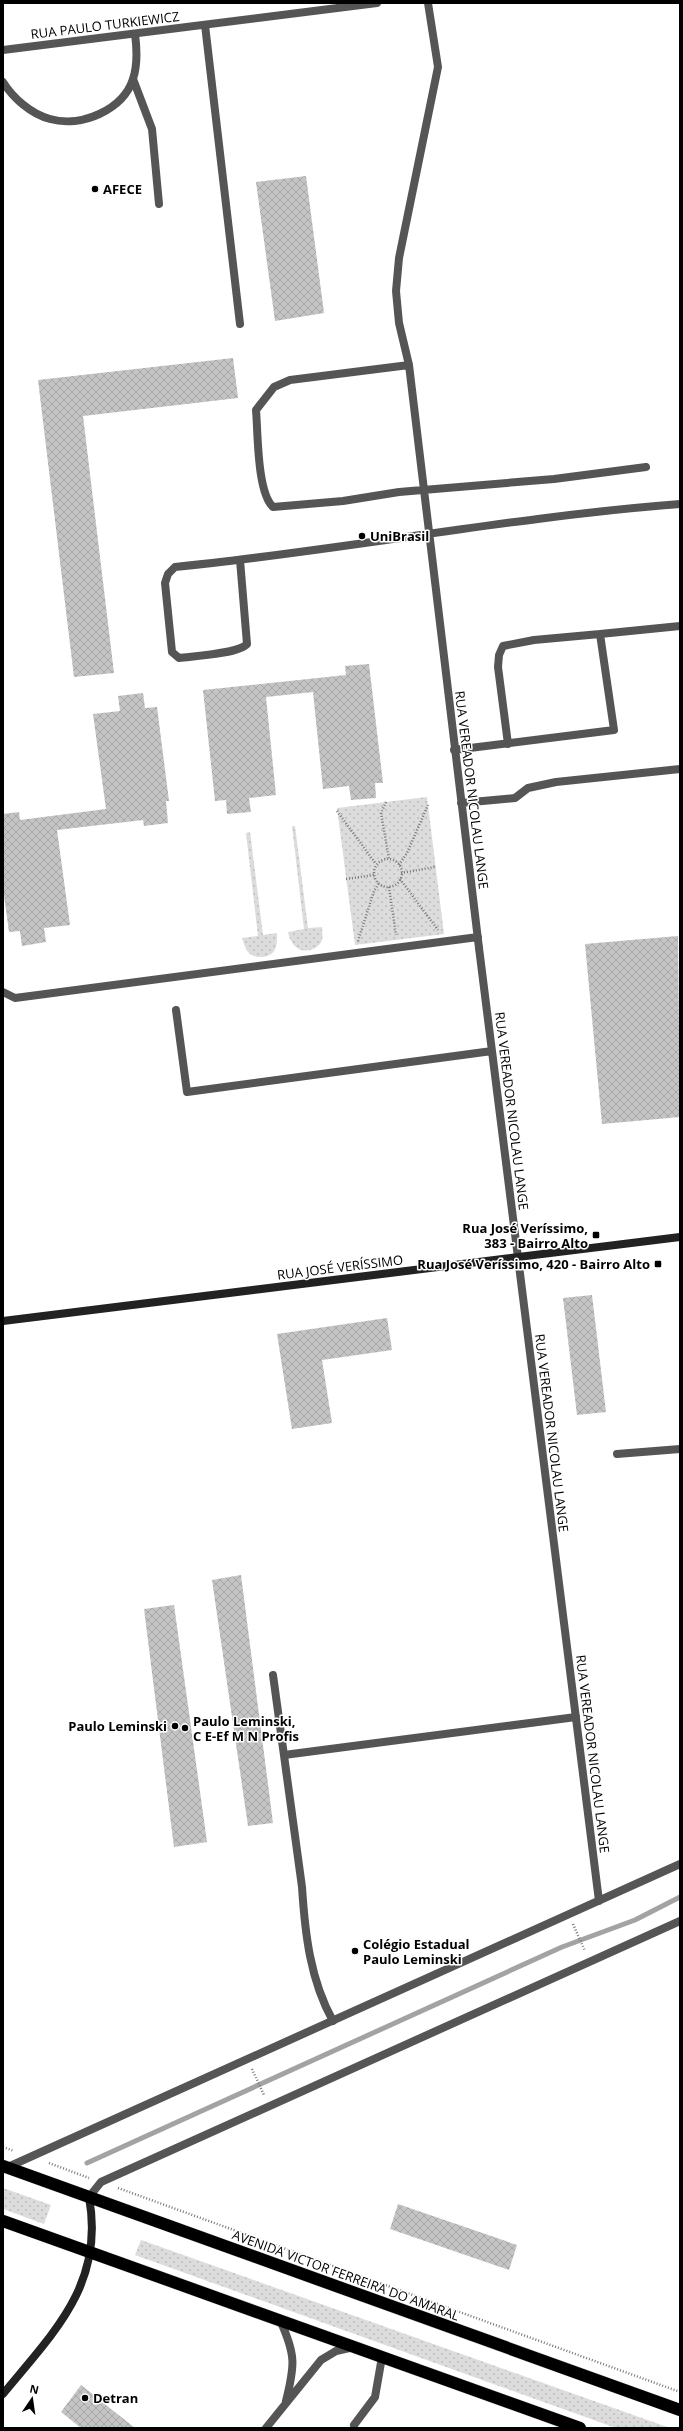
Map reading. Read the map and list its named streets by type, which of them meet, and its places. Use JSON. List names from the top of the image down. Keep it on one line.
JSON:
{"streets":{"highway":["AVENIDA VICTOR FERREIRA DO AMARAL"],"street":["RUA PAULO TURKIEWICZ","RUA VEREADOR NICOLAU LANGE","RUA JOSÉ VERÍSSIMO"]},"crossings":[["RUA VEREADOR NICOLAU LANGE","RUA JOSÉ VERÍSSIMO"]],"places":{"other":["AFECE","UniBrasil","Paulo Leminski","Paulo Leminski, C E-Ef M N Profis","Colégio Estadual Paulo Leminski","Detran"],"transit":["Rua José Veríssimo, 383 - Bairro Alto","Rua José Veríssimo, 420 - Bairro Alto"]},"north":"top"}
